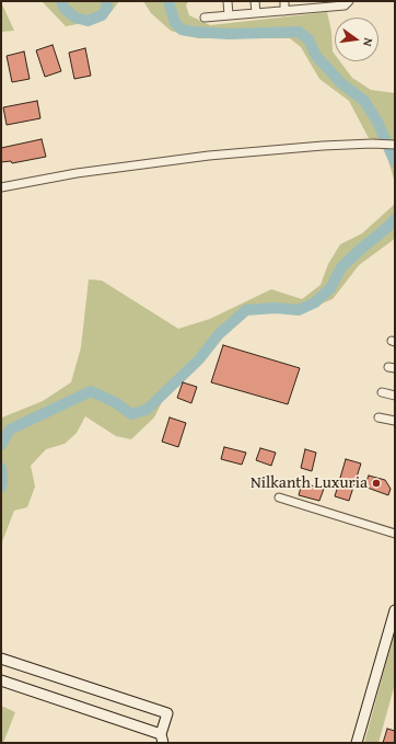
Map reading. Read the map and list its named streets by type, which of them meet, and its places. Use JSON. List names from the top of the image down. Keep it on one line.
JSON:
{"places":["Nilkanth Luxuria"],"north":"right"}
